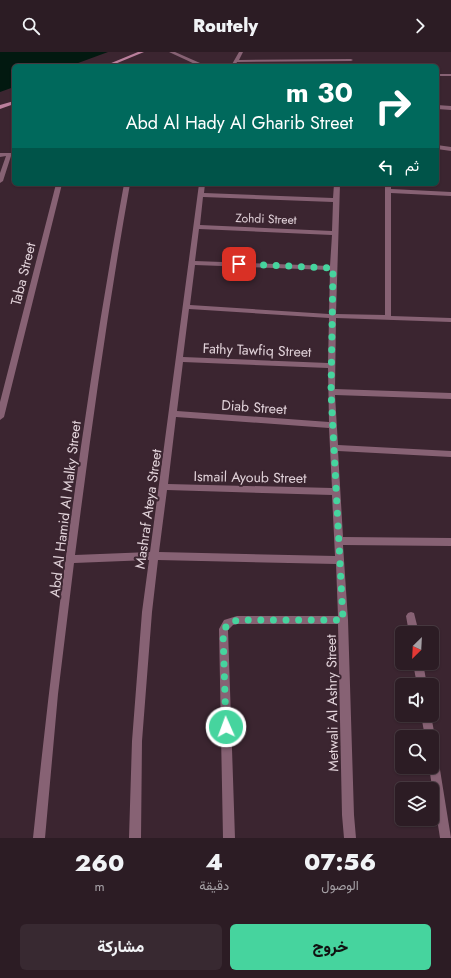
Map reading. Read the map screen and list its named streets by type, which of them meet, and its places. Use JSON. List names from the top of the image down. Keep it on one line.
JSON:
{"streets":{"street":["Zohdi Street","Taba Street","Fathy Tawfiq Street","Diab Street","Ismail Ayoub Street","Abd Al Hamid Al Malky Street","Mashraf Ateya Street","Metwali Al Ashry Street"]},"crossings":[["Zohdi Street","Mashraf Ateya Street"],["Zohdi Street","Metwali Al Ashry Street"],["Fathy Tawfiq Street","Mashraf Ateya Street"],["Fathy Tawfiq Street","Metwali Al Ashry Street"],["Diab Street","Mashraf Ateya Street"],["Diab Street","Metwali Al Ashry Street"],["Ismail Ayoub Street","Mashraf Ateya Street"],["Ismail Ayoub Street","Metwali Al Ashry Street"]],"north":"bottom left","page":{"header":"Routely","turn":["30 m","Abd Al Hady Al Gharib Street"],"then":"ثم","eta":["07:56","الوصول","4","دقيقة","260","m"],"buttons":["خروج","مشاركة"]}}
